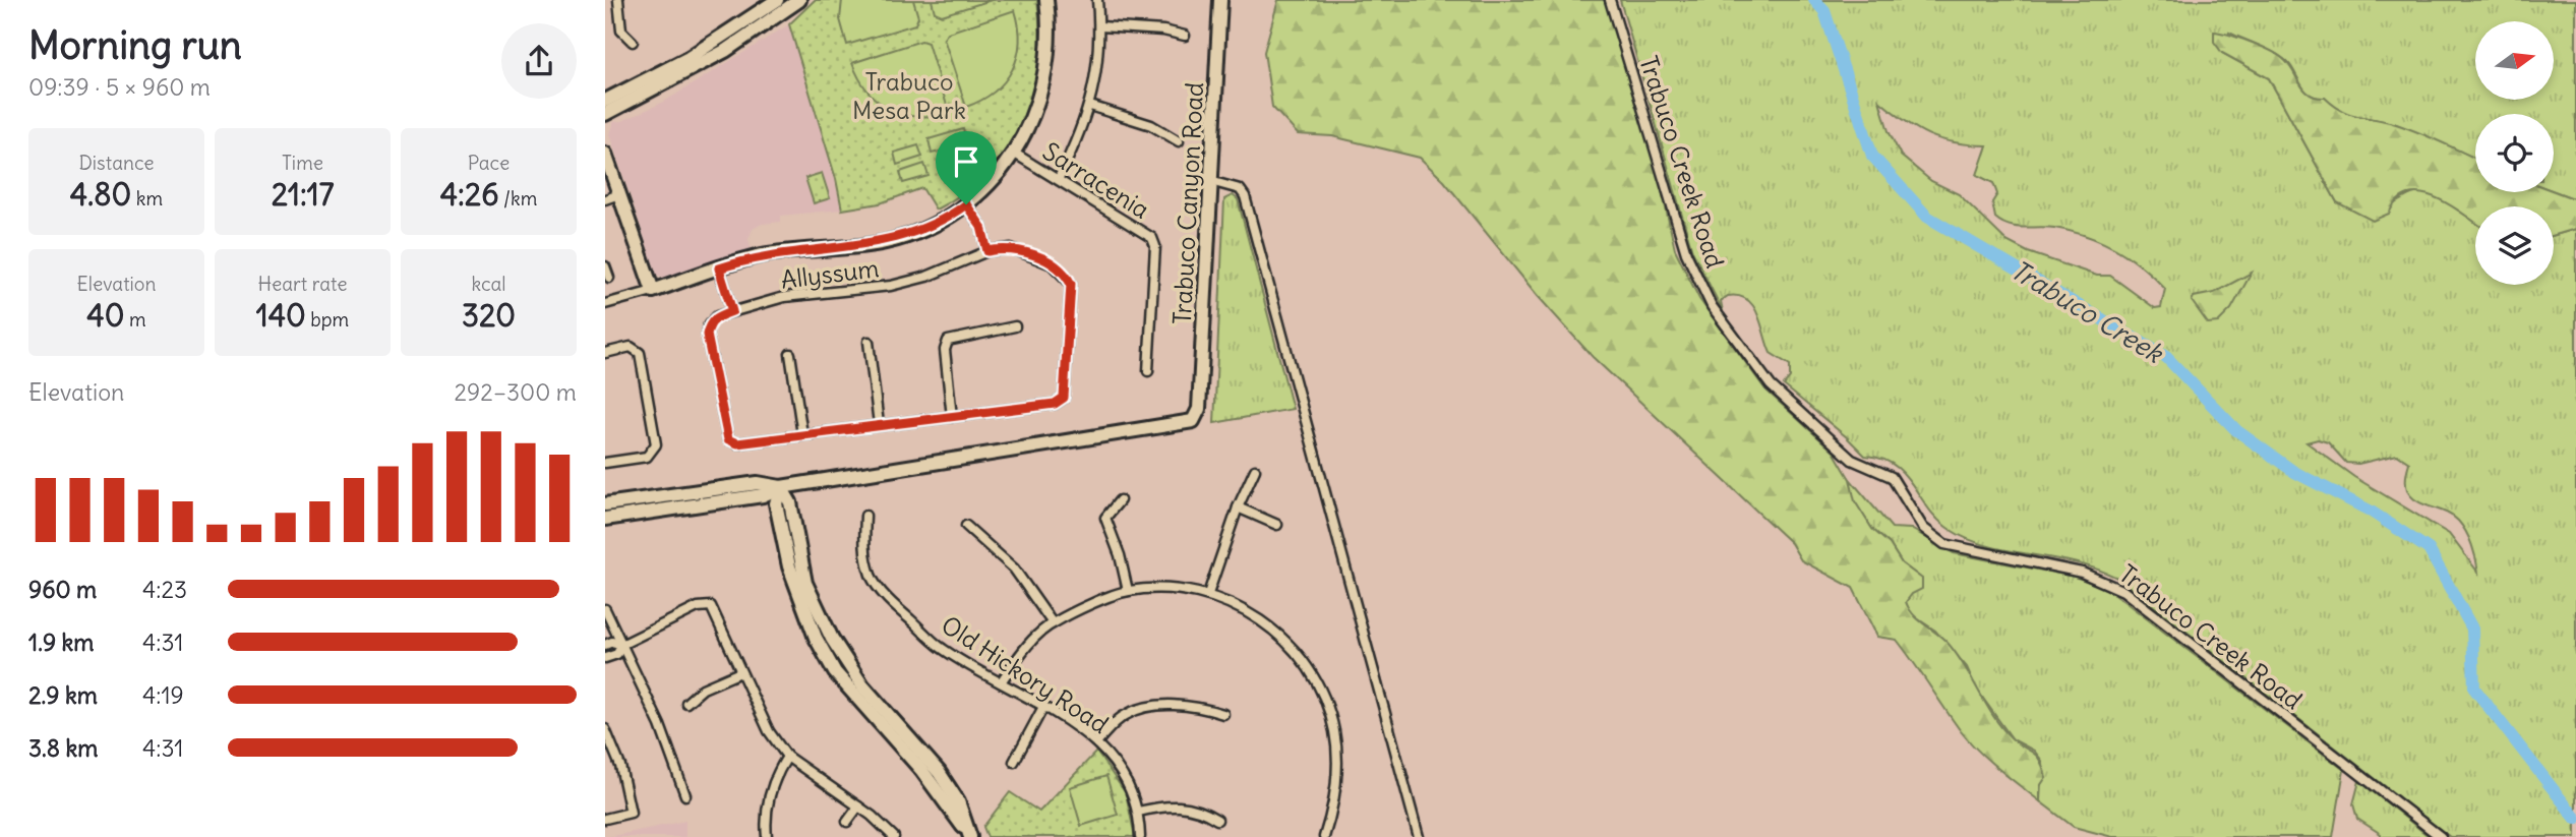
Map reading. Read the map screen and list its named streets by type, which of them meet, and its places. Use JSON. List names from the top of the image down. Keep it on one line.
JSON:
{"streets":{"main road":["Trabuco Canyon Road"],"street":["Trabuco Creek Road","Sarracenia","Allyssum","Old Hickory Road"]},"water":["Trabuco Creek"],"parks":["Trabuco Mesa Park"],"north":"right","page":{"heading":["Morning run","09:39 · 5 × 960 m"],"stats":[["Distance","4.80 km"],["Time","21:17"],["Pace","4:26 /km"],["Elevation","40 m"],["Heart rate","140 bpm"],["kcal","320"]],"chart":["Elevation","292–300 m"],"list":[{"name":"960 m","note":"4:23"},{"name":"1.9 km","note":"4:31"},{"name":"2.9 km","note":"4:19"},{"name":"3.8 km","note":"4:31"}]}}
